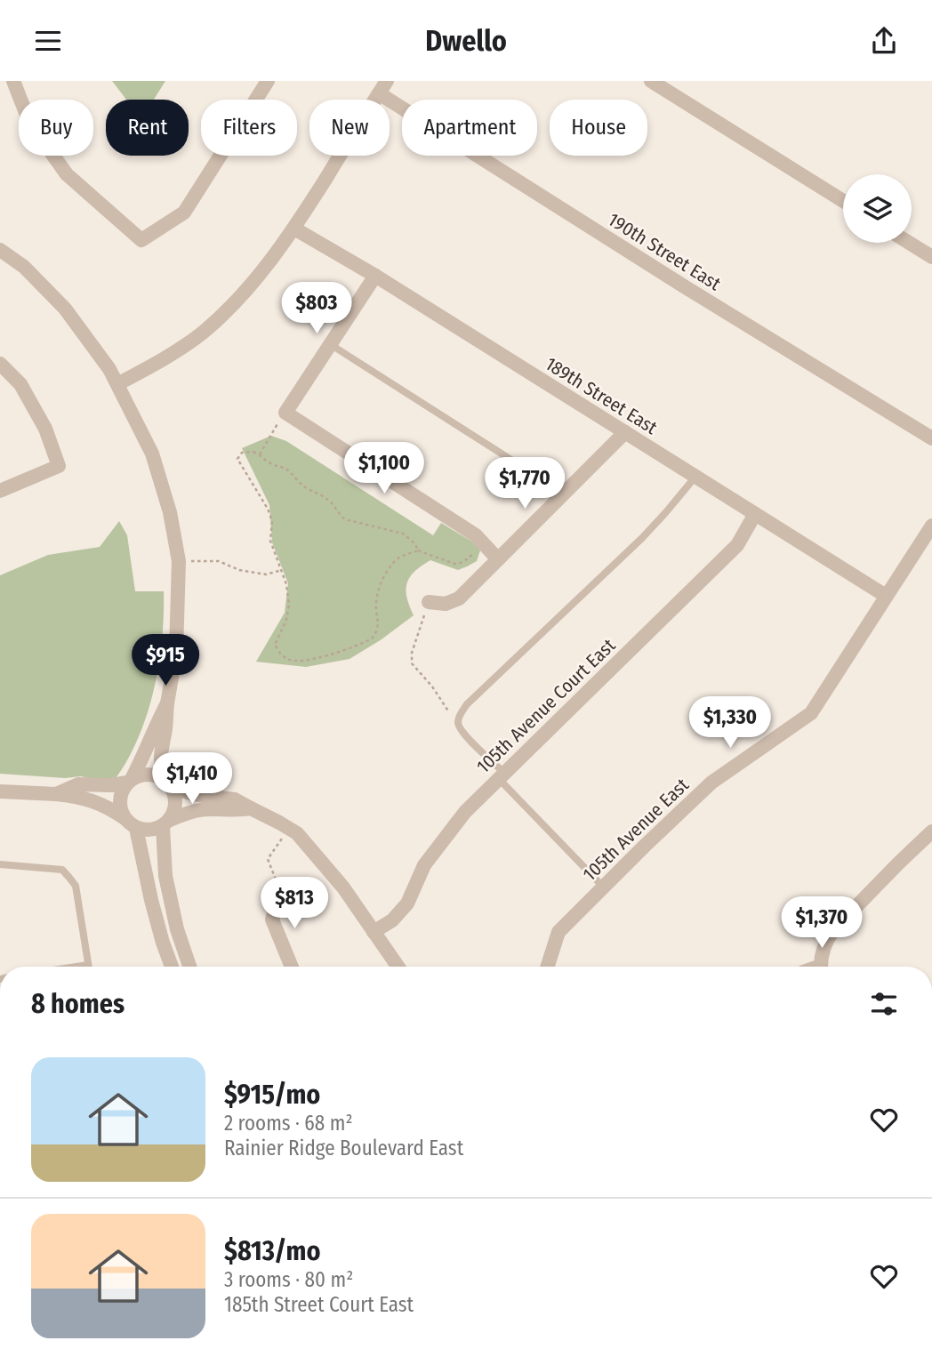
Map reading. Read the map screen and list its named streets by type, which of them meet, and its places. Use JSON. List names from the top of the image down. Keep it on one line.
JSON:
{"streets":{"street":["190th Street East","189th Street East","105th Avenue Court East","105th Avenue East"]},"crossings":[["189th Street East","105th Avenue Court East"],["189th Street East","105th Avenue East"]],"page":{"header":"Dwello","chip":["Buy","Rent","Filters","New","Apartment","House"],"price":["$803","$1,100","$1,770","$915","$1,330","$1,410","$813","$1,370"],"heading":"8 homes","list":[{"name":"$915/mo","note":"2 rooms · 68 m² · Rainier Ridge Boulevard East"},{"name":"$813/mo","note":"3 rooms · 80 m² · 185th Street Court East"}]}}
